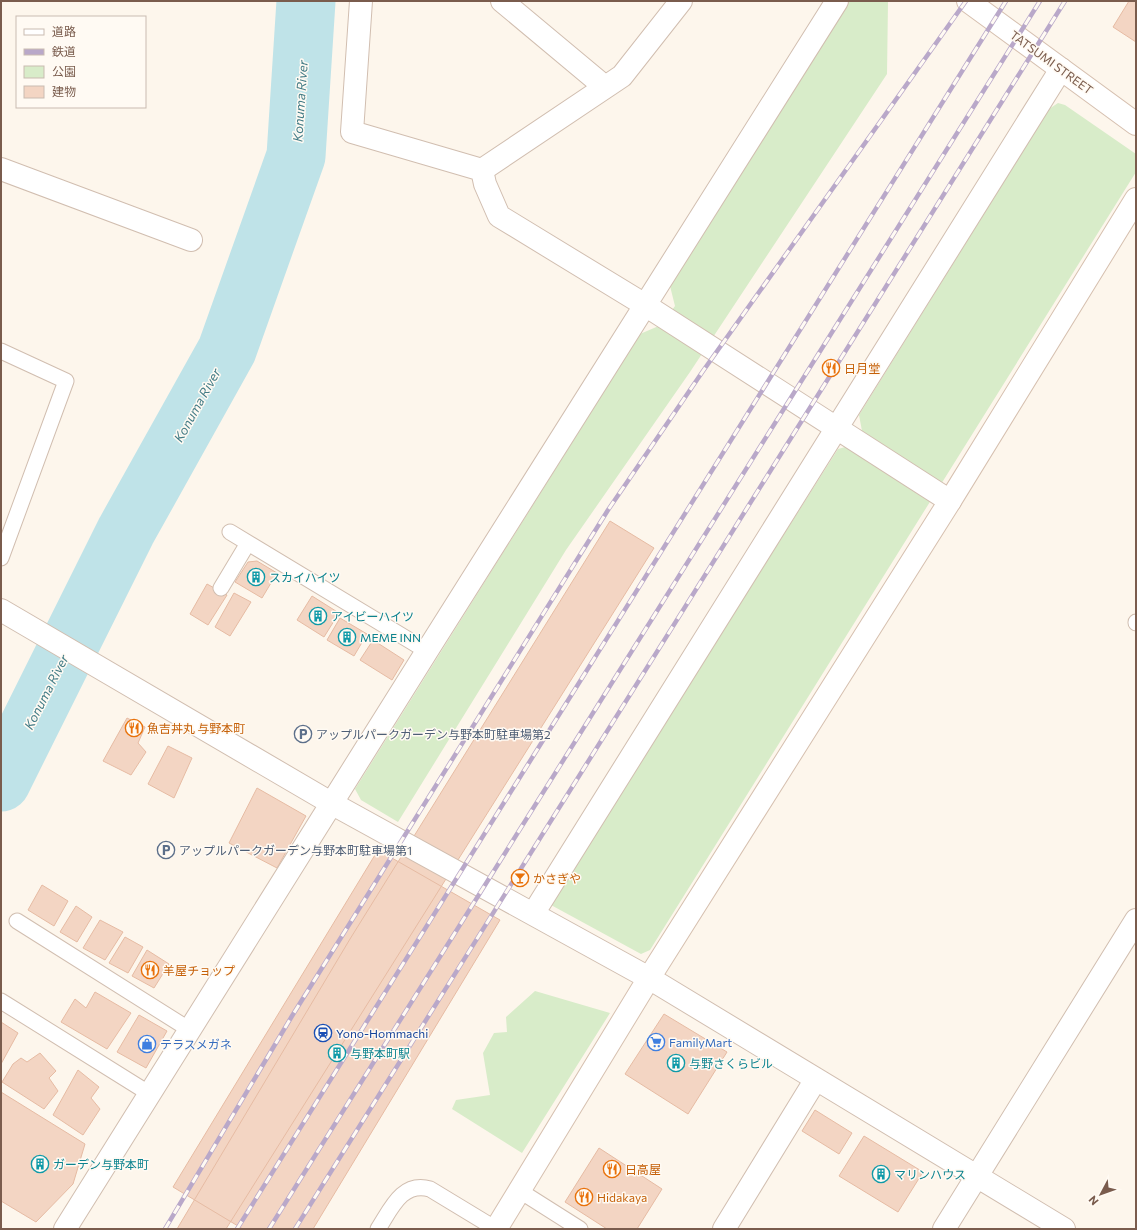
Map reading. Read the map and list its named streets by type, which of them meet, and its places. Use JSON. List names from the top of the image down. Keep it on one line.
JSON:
{"streets":{"street":["TATSUMI STREET"]},"water":["Konuma River"],"places":{"restaurant":["日月堂","魚吉丼丸 与野本町","羊屋チョップ","日高屋","Hidakaya"],"building":["スカイハイツ","アイビーハイツ","MEME INN","与野本町駅","与野さくらビル","ガーデン与野本町","マリンハウス"],"parking":["アップルパークガーデン与野本町駐車場第2","アップルパークガーデン与野本町駐車場第1"],"bar":["かさぎや"],"station":["Yono-Hommachi"],"supermarket":["FamilyMart"],"shop":["テラスメガネ"]},"legend":["道路","鉄道","公園","建物"],"north":"bottom left"}
